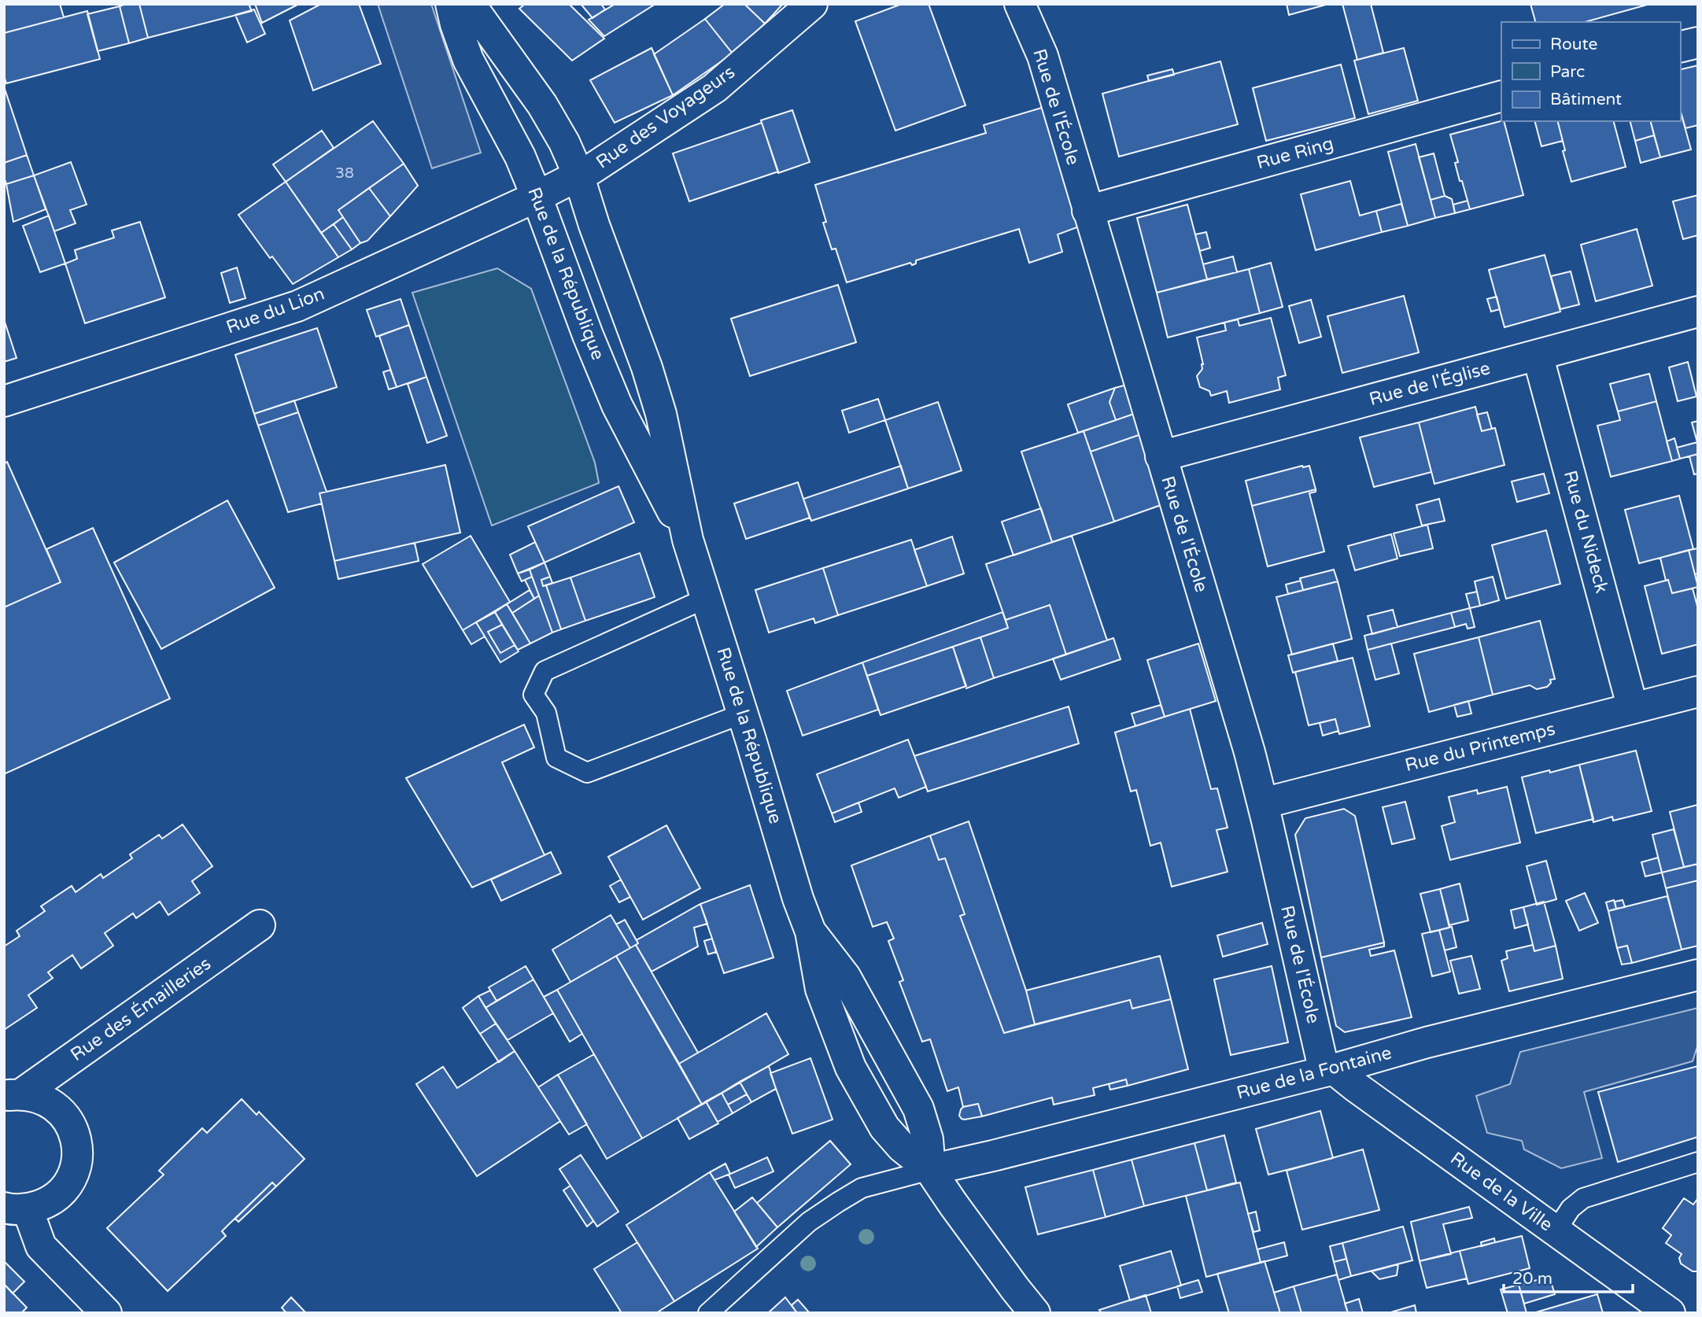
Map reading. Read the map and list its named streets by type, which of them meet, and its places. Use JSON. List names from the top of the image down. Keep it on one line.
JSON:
{"streets":{"street":["Rue de l'École","Rue des Voyageurs","Rue Ring","Rue de la République","Rue du Lion","Rue de l'Église","Rue du Nideck","Rue du Printemps","Rue des Émailleries","Rue de la Fontaine","Rue de la Ville"]},"crossings":[["Rue de l'École","Rue Ring"],["Rue de l'École","Rue de l'Église"],["Rue de l'École","Rue du Printemps"],["Rue de l'École","Rue de la Fontaine"],["Rue de l'École","Rue de la Ville"],["Rue des Voyageurs","Rue de la République"],["Rue des Voyageurs","Rue du Lion"],["Rue de la République","Rue du Lion"],["Rue de la République","Rue de la Fontaine"],["Rue de l'Église","Rue du Nideck"],["Rue du Nideck","Rue du Printemps"],["Rue de la Fontaine","Rue de la Ville"]],"house_numbers":["38"],"legend":["Route","Parc","Bâtiment"],"scale_bar":"20 m"}
